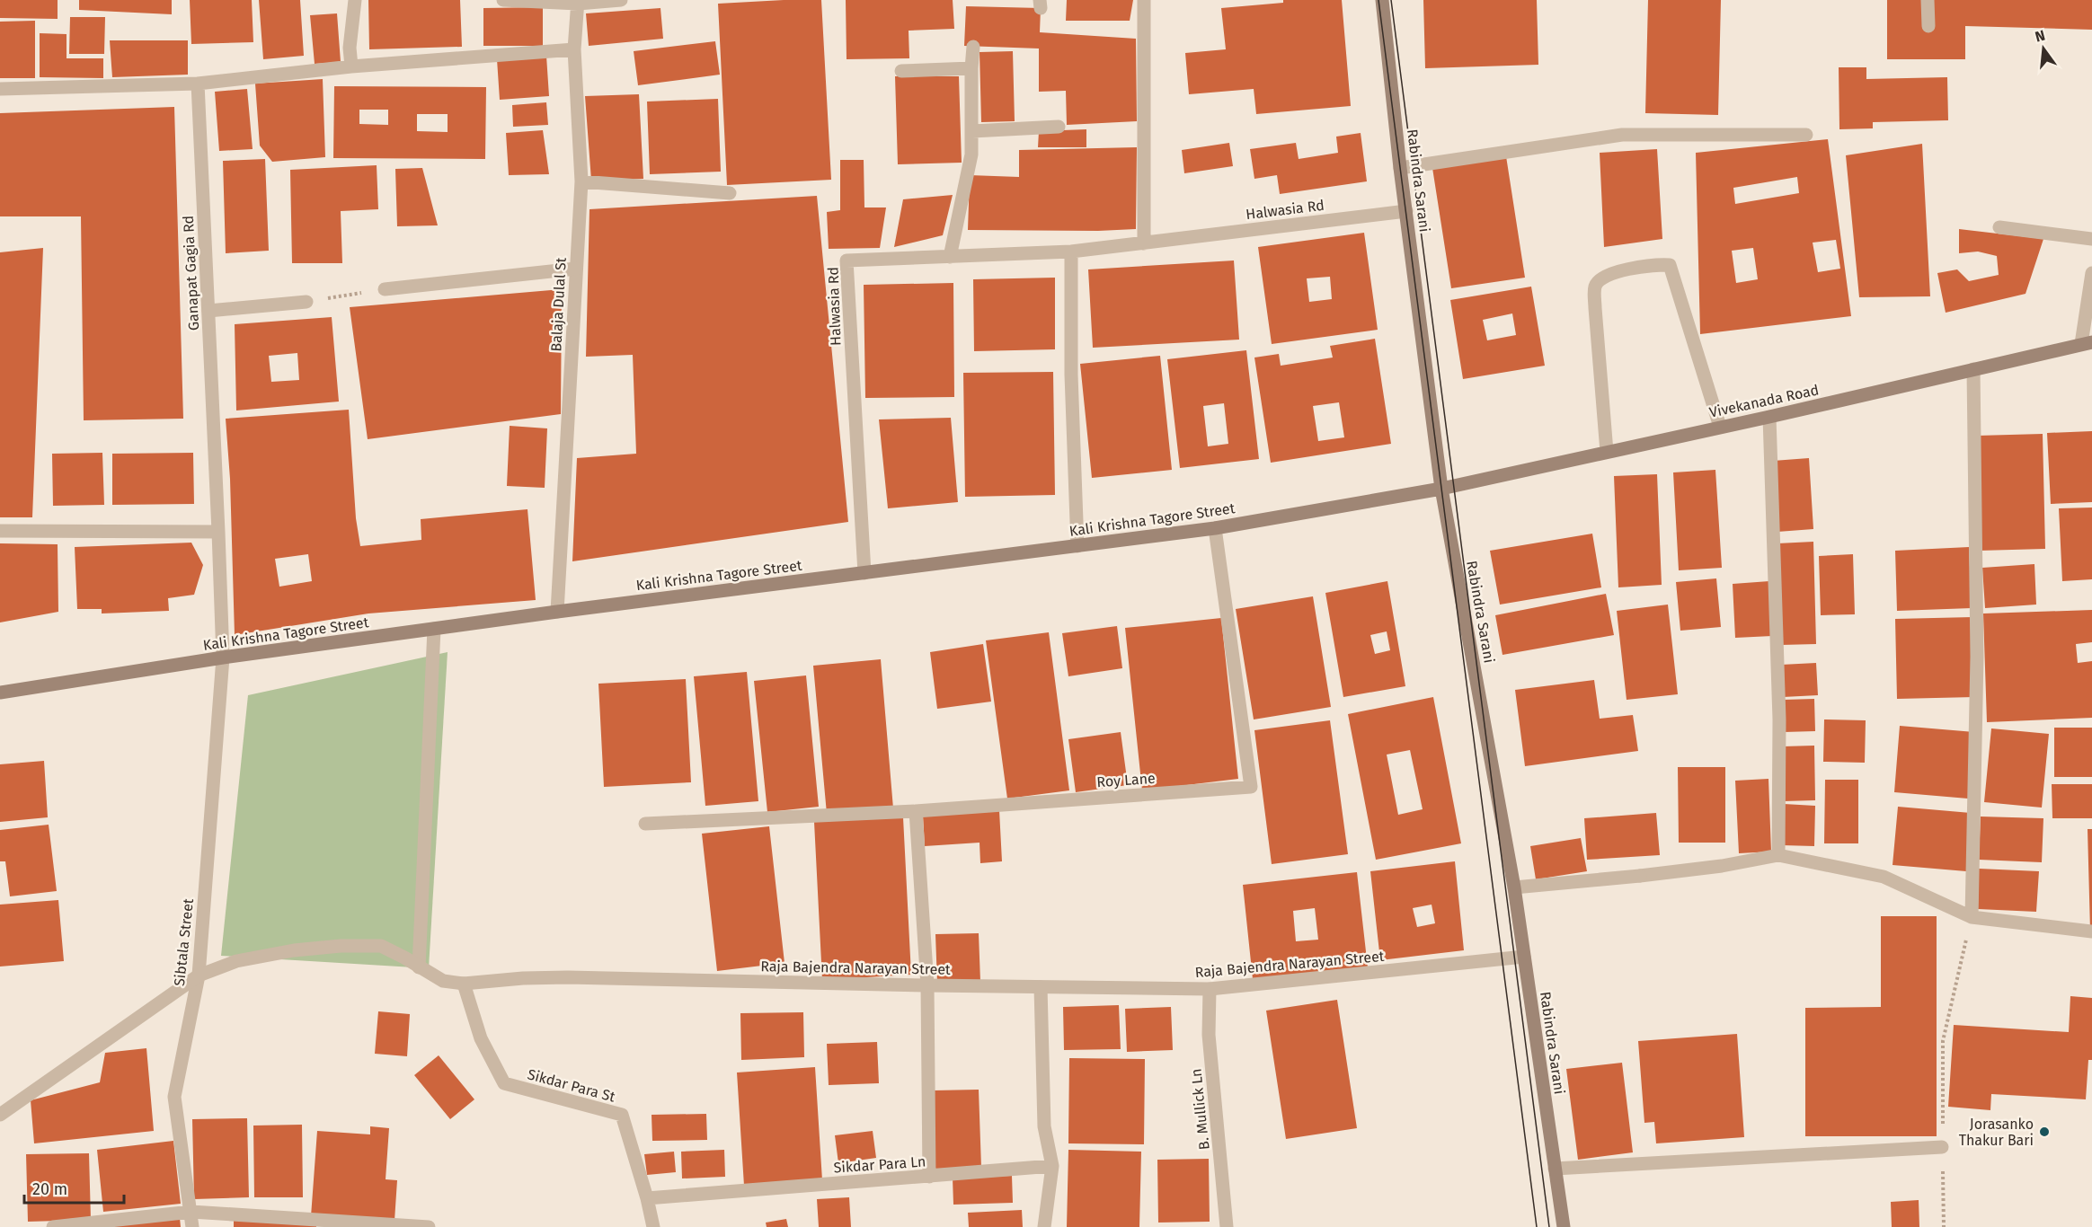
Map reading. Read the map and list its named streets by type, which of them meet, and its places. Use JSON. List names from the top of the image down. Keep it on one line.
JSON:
{"streets":{"main road":["Rabindra Sarani","Vivekanada Road","Kali Krishna Tagore Street"],"street":["Halwasia Rd","Ganapat Gagia Rd","Balaja Dulal St","Roy Lane","Sibtala Street","Raja Bajendra Narayan Street","Sikdar Para St","B. Mullick Ln","Sikdar Para Ln"]},"crossings":[["Rabindra Sarani","Halwasia Rd"],["Rabindra Sarani","Vivekanada Road"],["Rabindra Sarani","Kali Krishna Tagore Street"],["Rabindra Sarani","Raja Bajendra Narayan Street"],["Halwasia Rd","Kali Krishna Tagore Street"],["Ganapat Gagia Rd","Kali Krishna Tagore Street"],["Ganapat Gagia Rd","Sibtala Street"],["Balaja Dulal St","Kali Krishna Tagore Street"],["Vivekanada Road","Kali Krishna Tagore Street"],["Kali Krishna Tagore Street","Roy Lane"],["Kali Krishna Tagore Street","Sibtala Street"],["Sibtala Street","Raja Bajendra Narayan Street"],["Raja Bajendra Narayan Street","Sikdar Para St"],["Raja Bajendra Narayan Street","B. Mullick Ln"],["Sikdar Para St","Sikdar Para Ln"]],"places":["Jorasanko Thakur Bari"],"scale_bar":"20 m","north":"top"}
